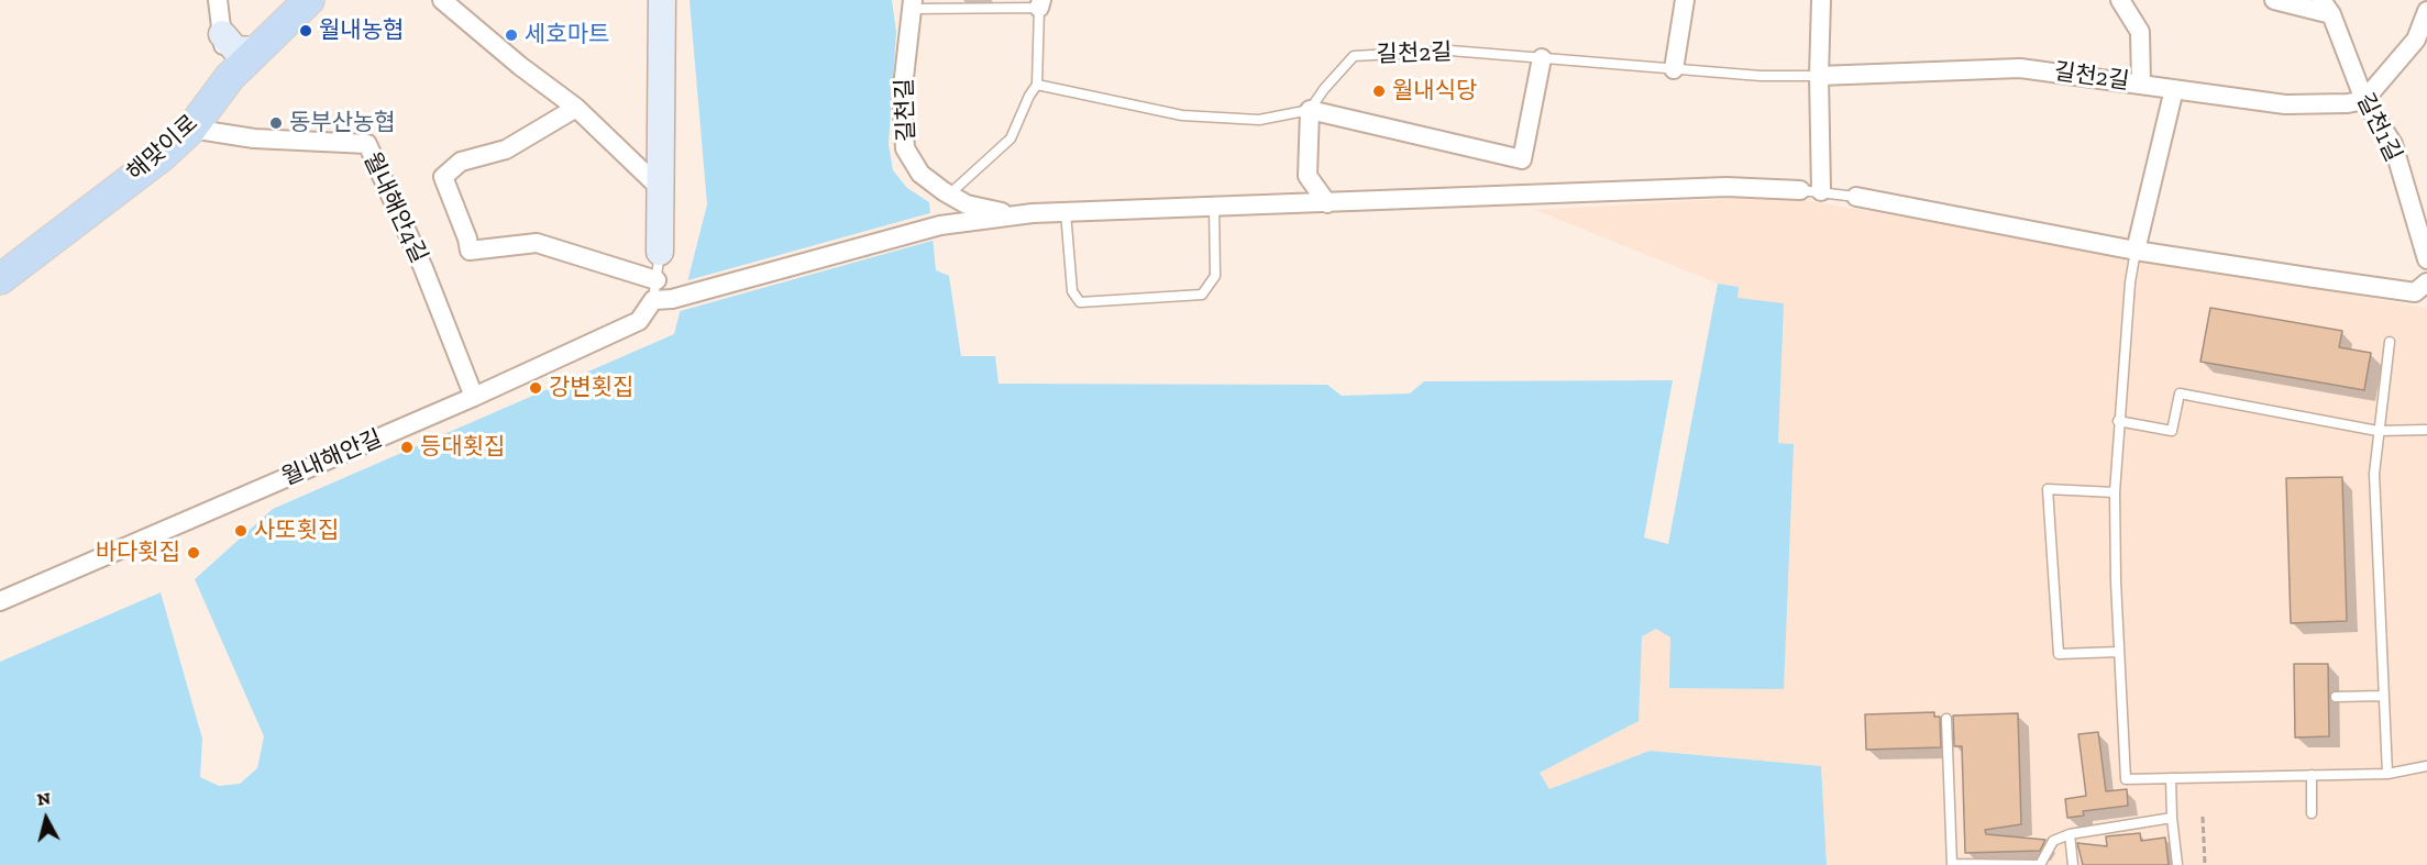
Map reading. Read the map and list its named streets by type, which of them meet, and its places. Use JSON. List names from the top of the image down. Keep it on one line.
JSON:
{"streets":{"main road":["해맞이로"],"street":["길천2길","길천길","길천1길","월내해안4길","월내해안길"]},"crossings":[["길천2길","길천1길"],["해맞이로","월내해안4길"],["월내해안4길","월내해안길"]],"places":["월내농협","세호마트","월내식당","동부산농협","강변횟집","등대횟집","사또횟집","바다횟집"],"north":"top"}
